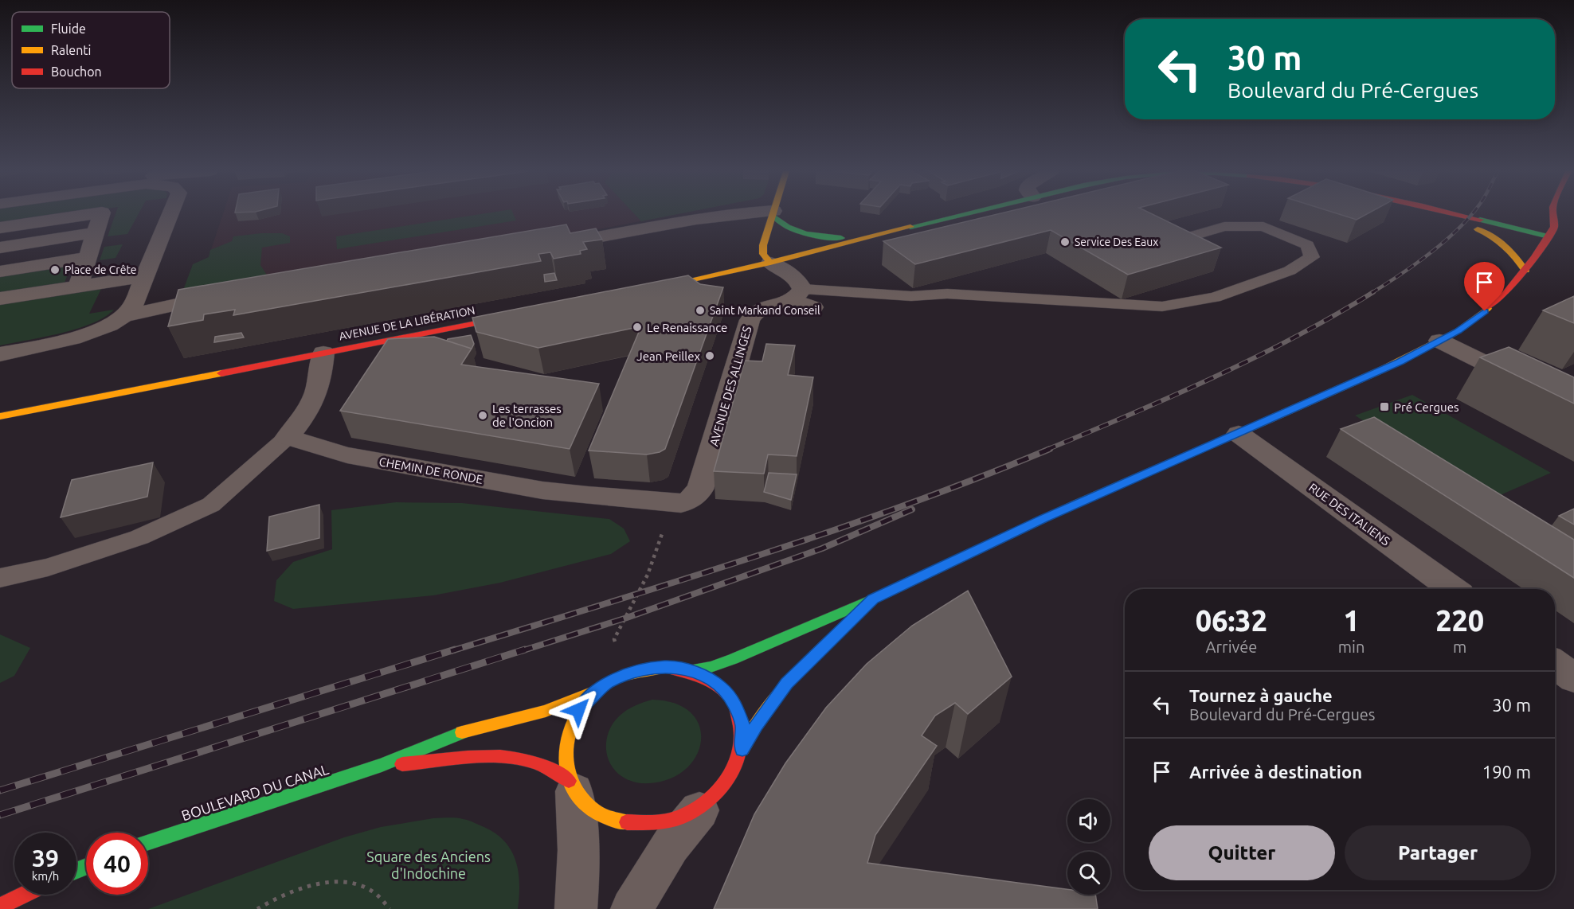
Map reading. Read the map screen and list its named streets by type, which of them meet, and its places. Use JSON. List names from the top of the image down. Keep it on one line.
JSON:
{"streets":{"main road":["AVENUE DE LA LIBÉRATION","BOULEVARD DU CANAL"],"street":["AVENUE DES ALLINGES","CHEMIN DE RONDE","RUE DES ITALIENS"]},"crossings":[["AVENUE DES ALLINGES","CHEMIN DE RONDE"]],"parks":["Square des Anciens d'Indochine"],"places":{"other":["Service Des Eaux","Place de Crête","Saint Markand Conseil","Le Renaissance","Jean Peillex","Les terrasses de l'Oncion"],"transit":["Pré Cergues"]},"legend":["Fluide","Ralenti","Bouchon"],"page":{"turn":["30 m","Boulevard du Pré-Cergues"],"eta":["06:32","Arrivée","1","min","220","m"],"list":[{"name":"Tournez à gauche","note":"Boulevard du Pré-Cergues","value":"30 m"},{"name":"Arrivée à destination","value":"190 m"}],"buttons":["Quitter","Partager"],"speed":"39 km/h","limit":"40"}}
